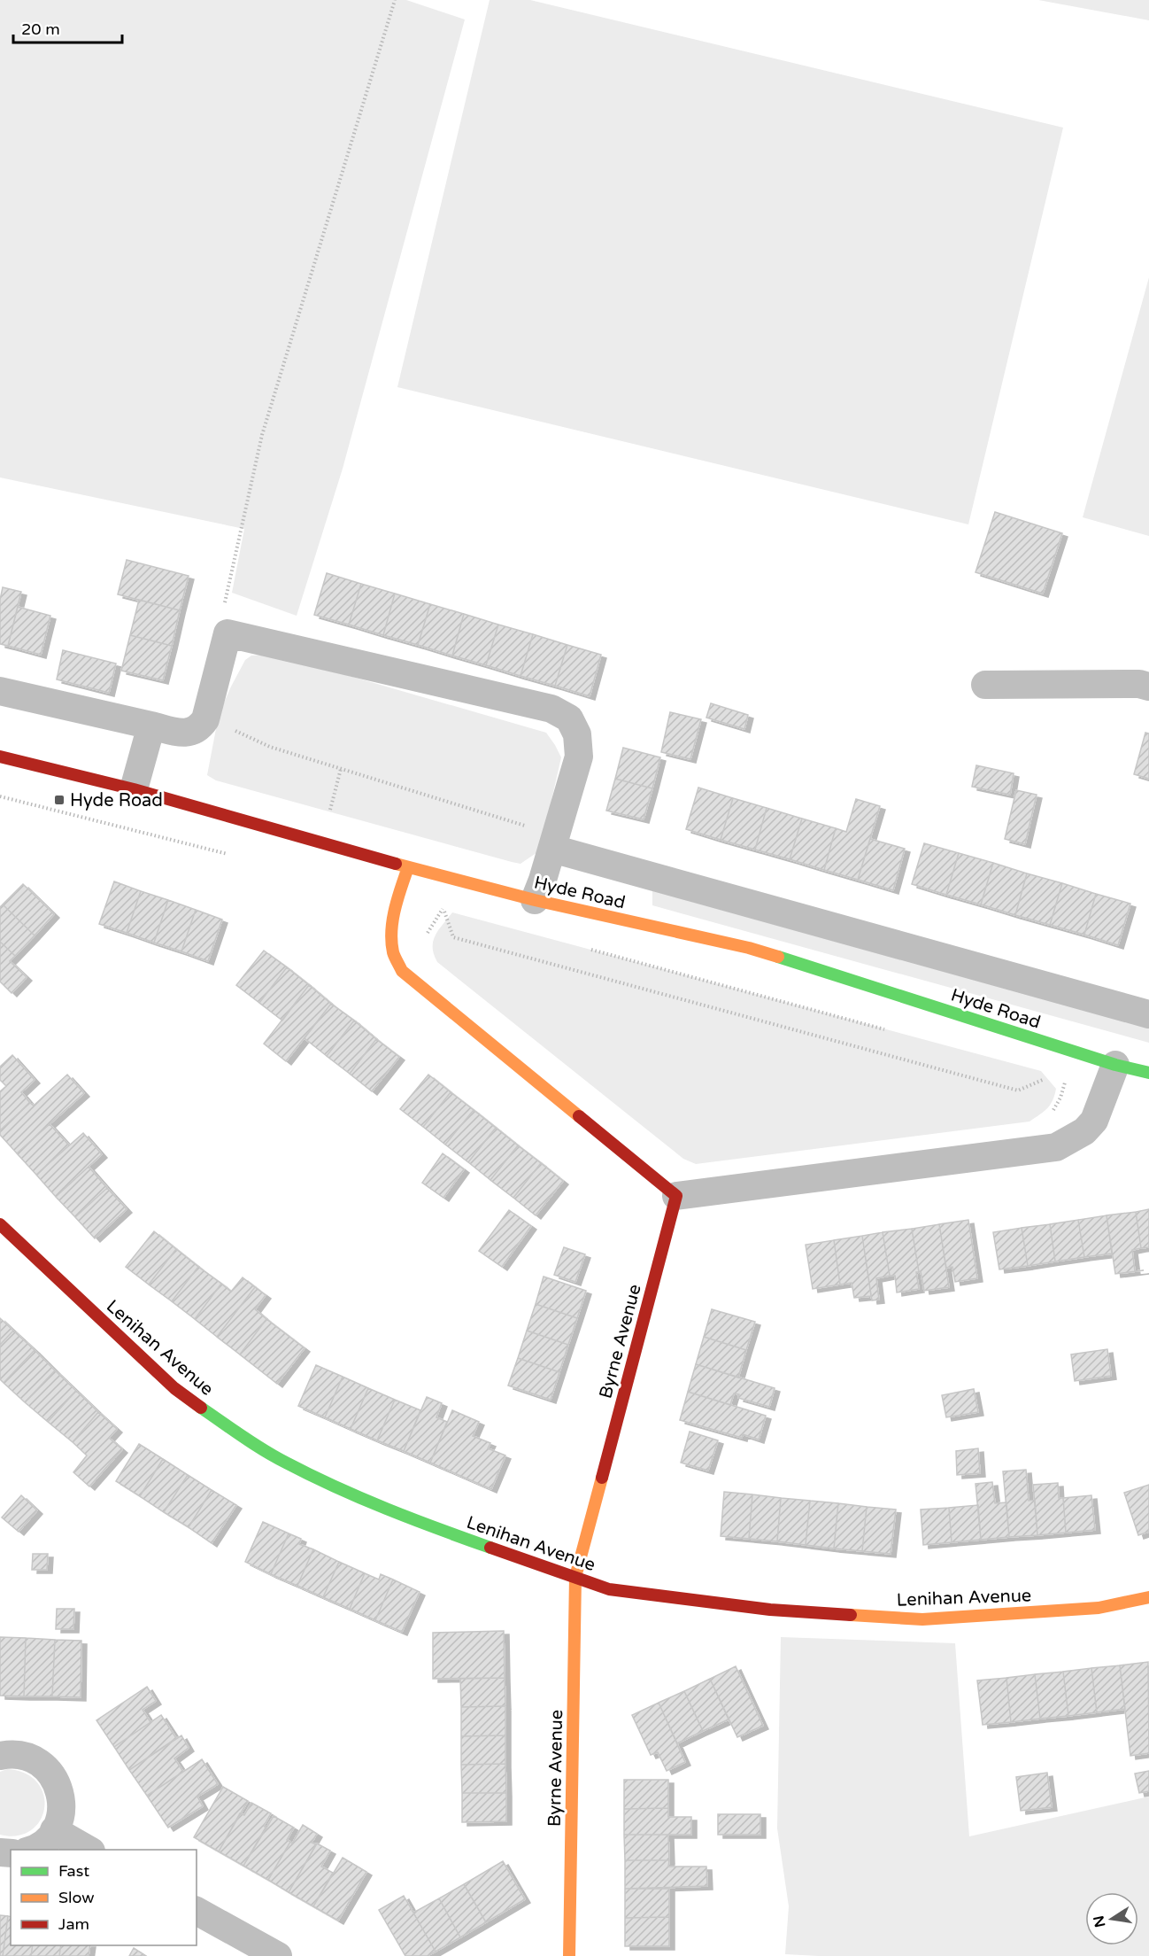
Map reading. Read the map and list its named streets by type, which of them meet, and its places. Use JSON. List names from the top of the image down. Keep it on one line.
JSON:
{"streets":{"street":["Hyde Road","Byrne Avenue","Lenihan Avenue"]},"crossings":[["Byrne Avenue","Lenihan Avenue"]],"places":{"transit":["Hyde Road"]},"legend":["Fast","Slow","Jam"],"scale_bar":"20 m","north":"left"}
